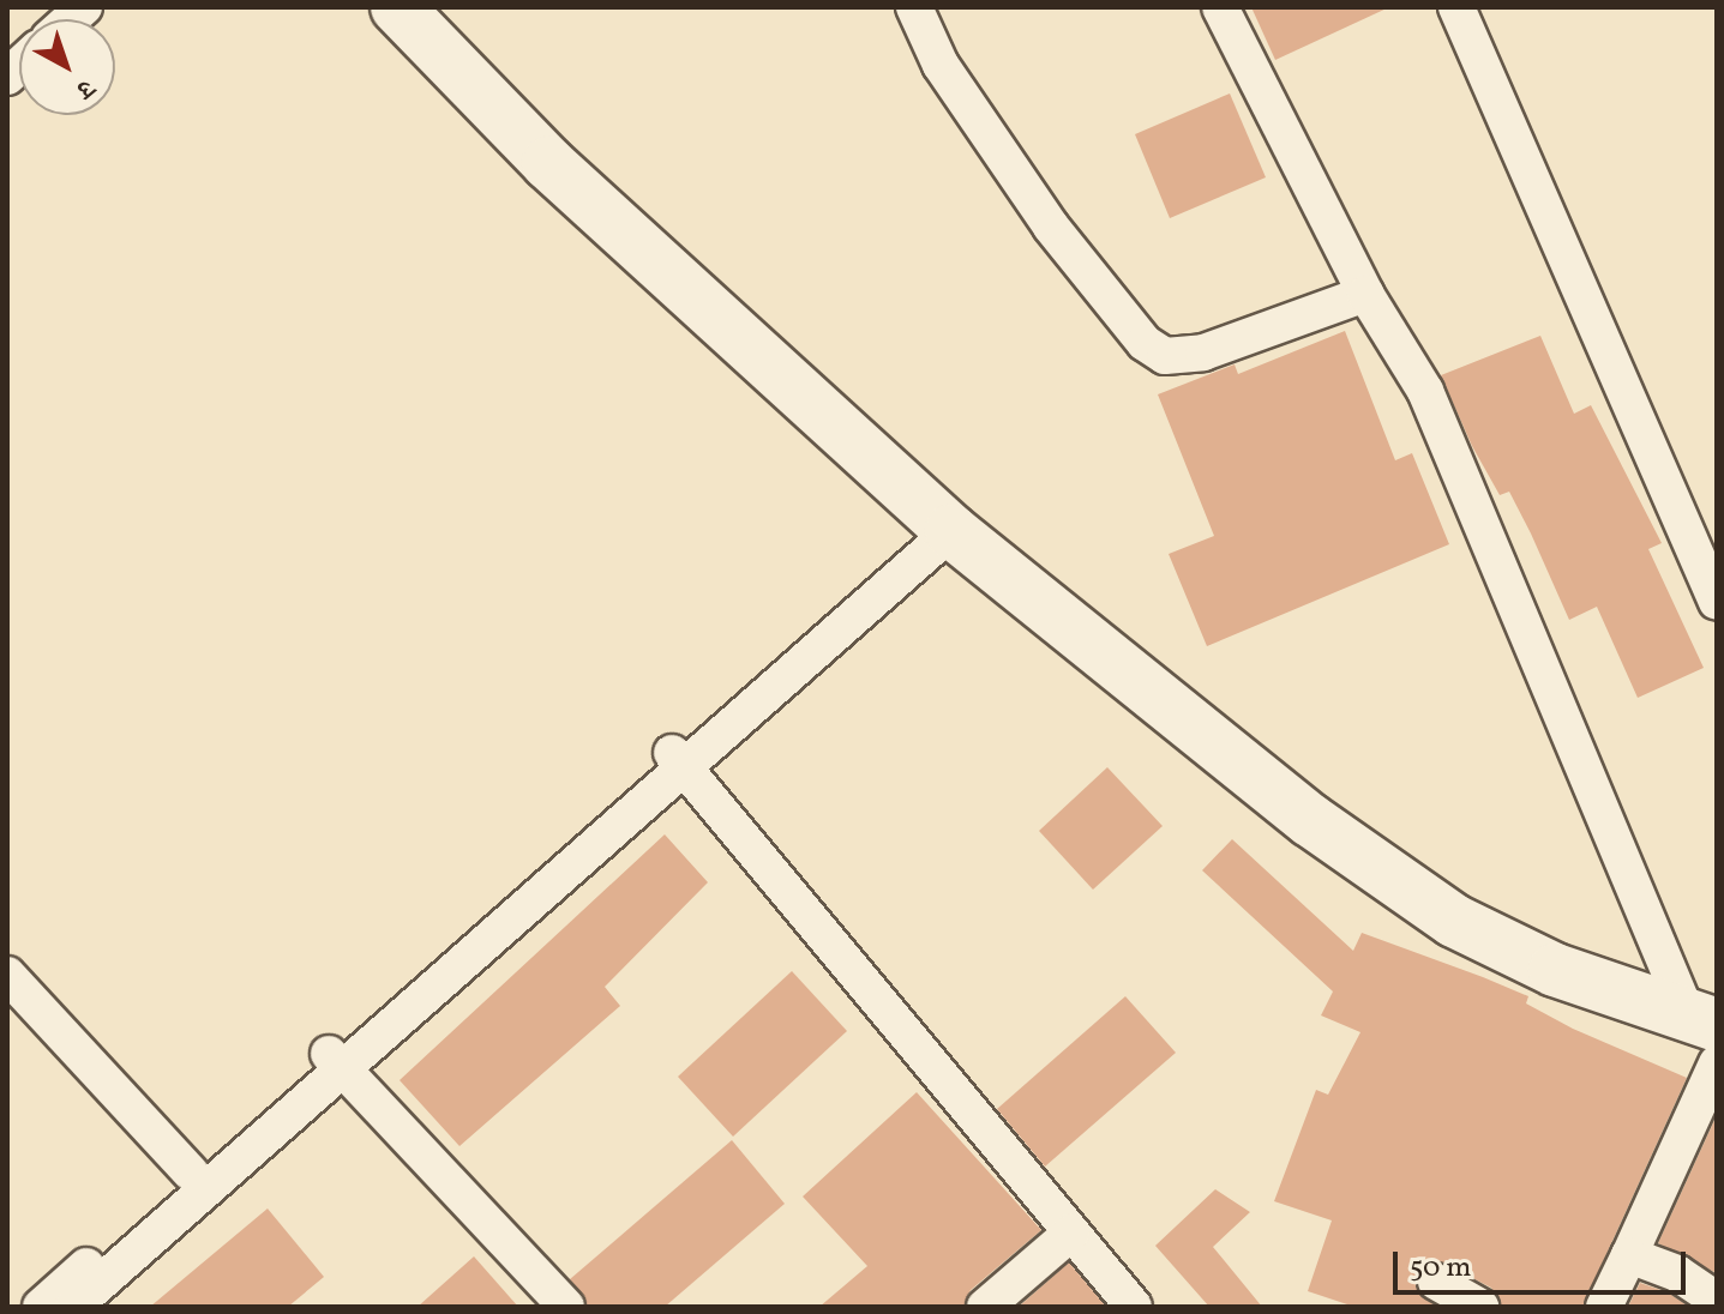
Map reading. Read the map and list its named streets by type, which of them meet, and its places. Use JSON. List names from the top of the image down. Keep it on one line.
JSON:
{"scale_bar":"50 m","north":"bottom right"}
